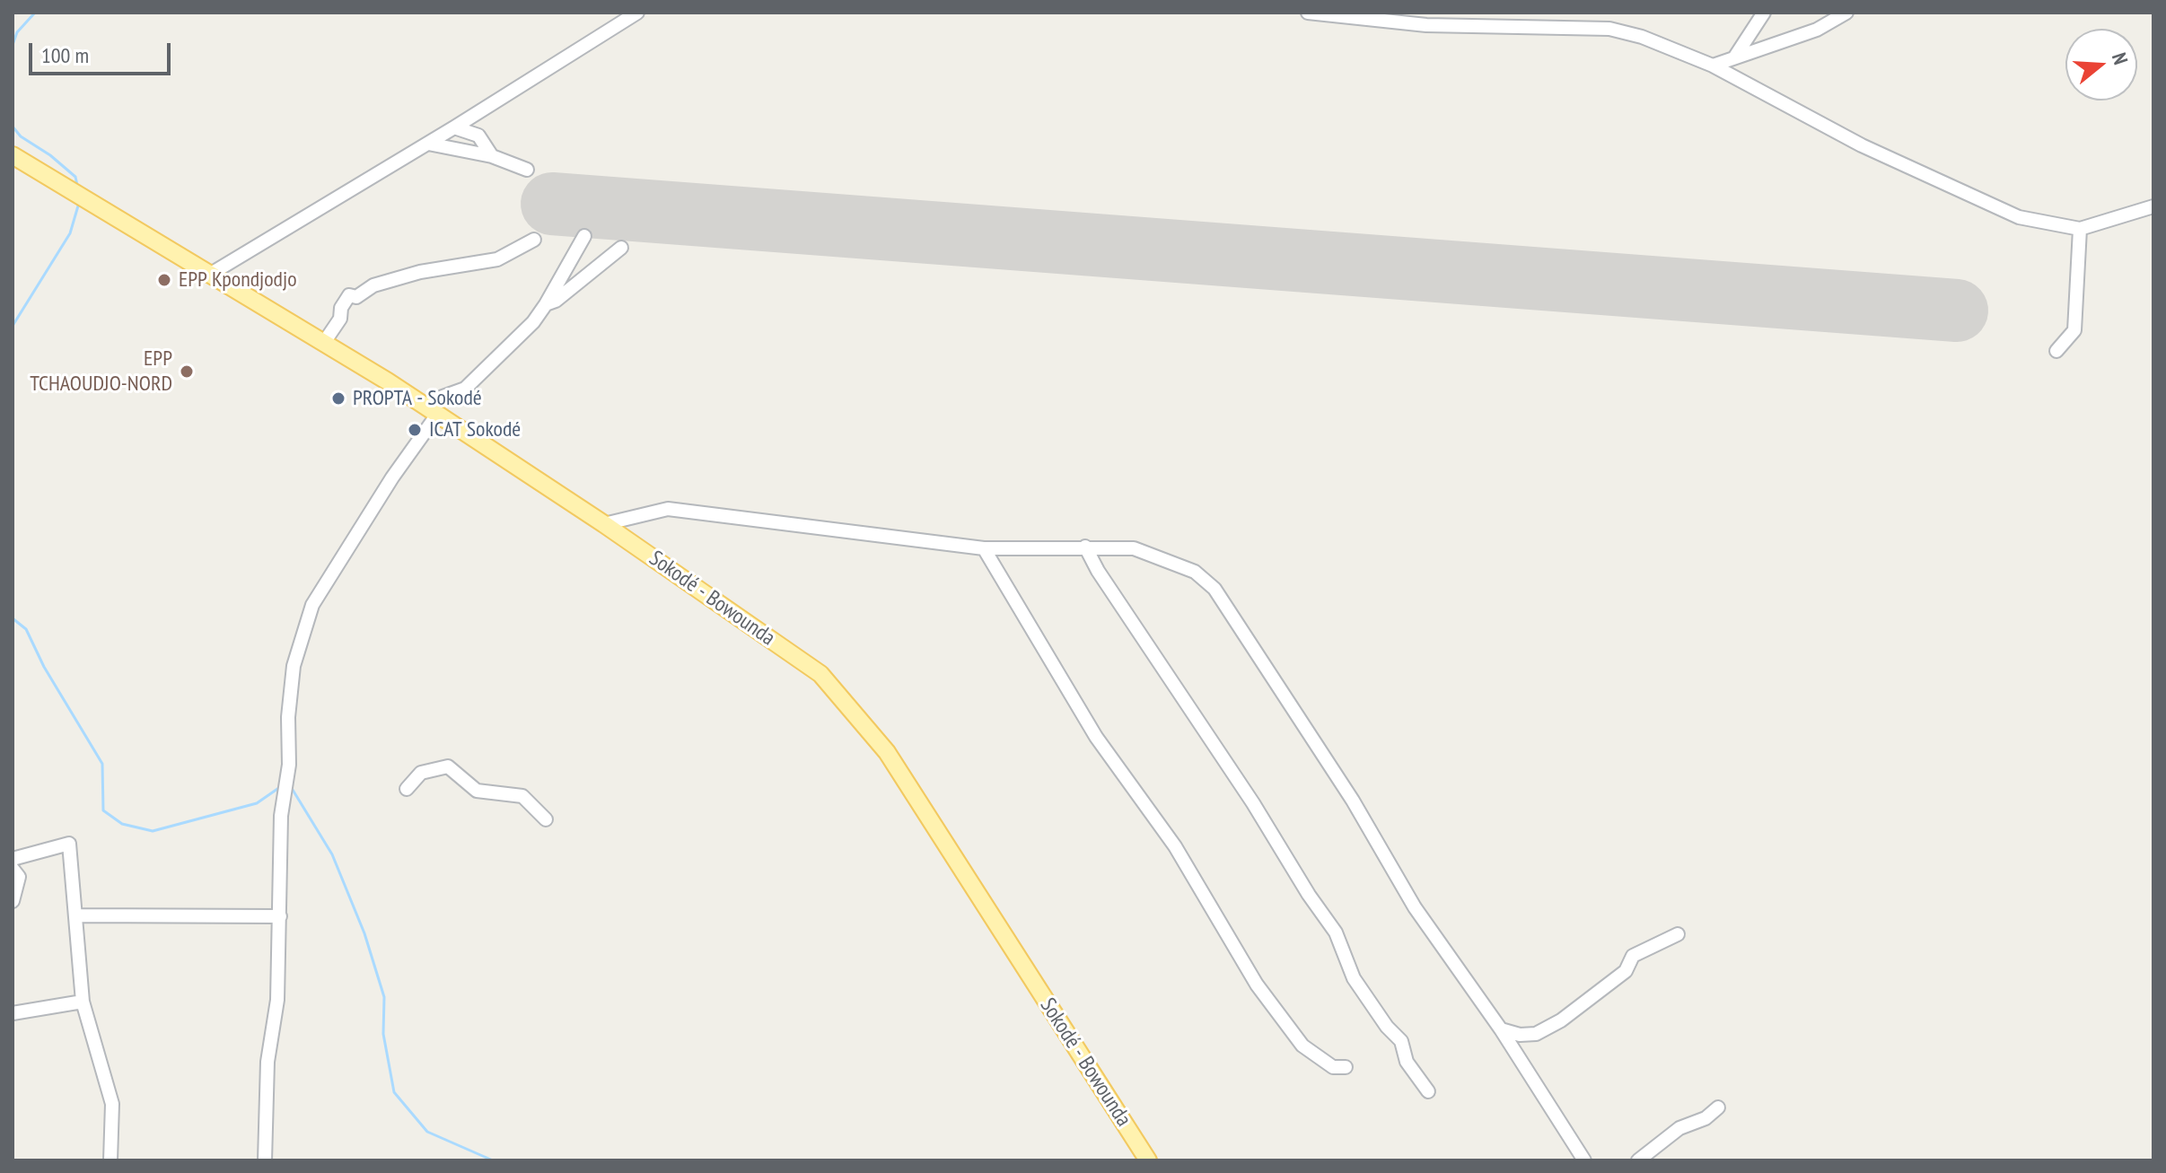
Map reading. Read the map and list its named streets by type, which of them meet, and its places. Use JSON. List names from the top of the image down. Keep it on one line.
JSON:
{"streets":{"main road":["Sokodé - Bowounda"]},"places":["EPP Kpondjodjo","EPP TCHAOUDJO-NORD","PROPTA - Sokodé","ICAT Sokodé"],"scale_bar":"100 m","north":"right"}
